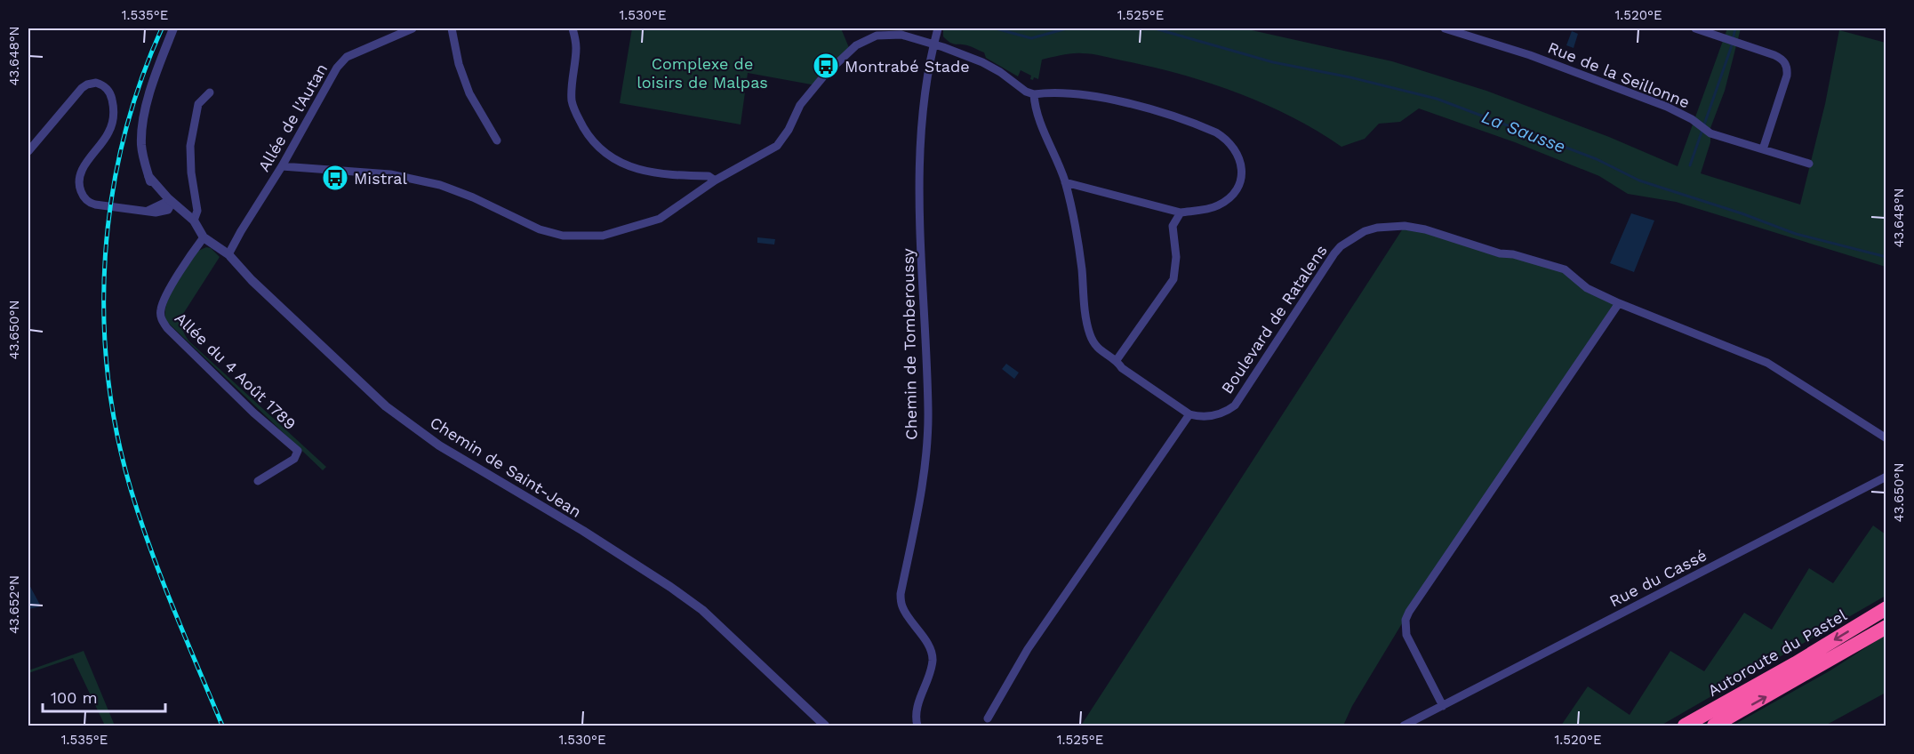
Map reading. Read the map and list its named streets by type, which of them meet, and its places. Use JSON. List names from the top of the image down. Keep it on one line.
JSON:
{"streets":{"highway":["Autoroute du Pastel"],"street":["Rue de la Seillonne","Allée de l'Autan","Boulevard de Ratalens","Chemin de Tomberoussy","Allée du 4 Août 1789","Chemin de Saint-Jean","Rue du Cassé"]},"crossings":[["Allée de l'Autan","Chemin de Saint-Jean"],["Allée du 4 Août 1789","Chemin de Saint-Jean"]],"water":["La Sausse"],"parks":["Complexe de loisirs de Malpas"],"places":{"bus stop":["Montrabé Stade","Mistral"]},"scale_bar":"100 m","coordinates":["1.535°E","1.530°E","1.525°E","1.520°E","43.648°N","43.650°N","43.652°N"]}
